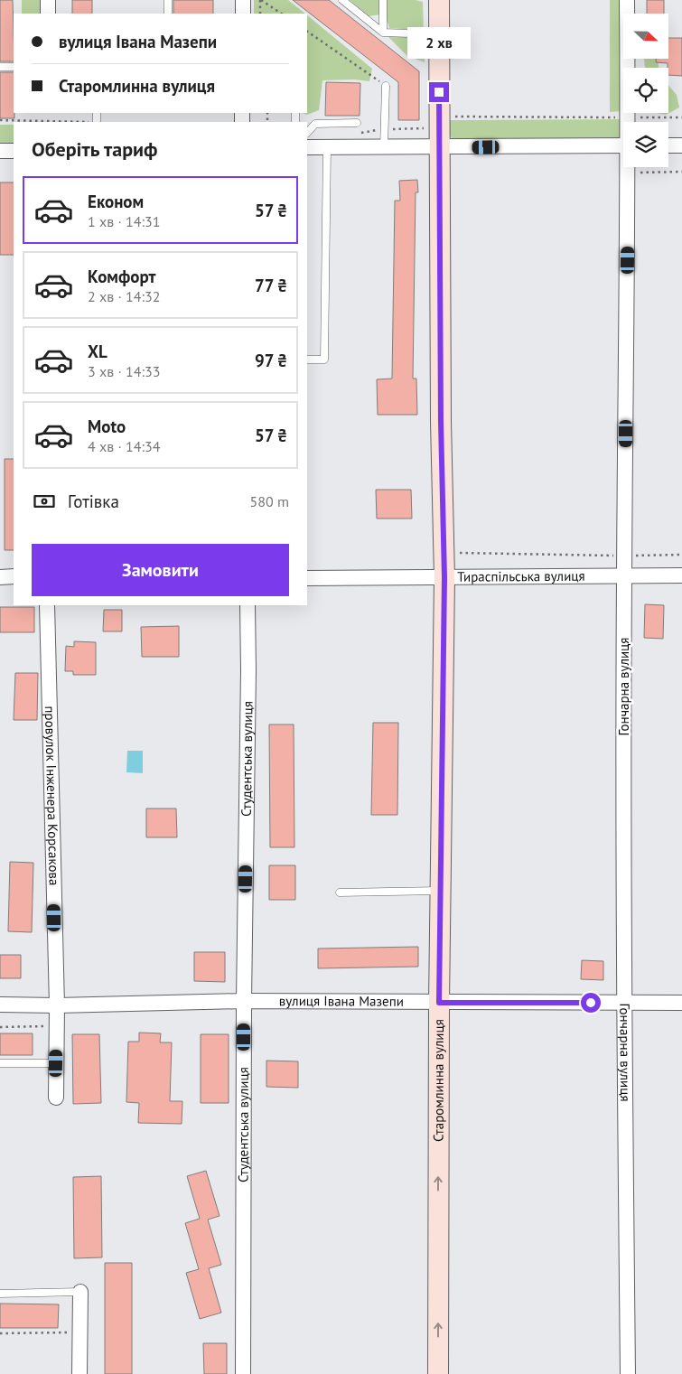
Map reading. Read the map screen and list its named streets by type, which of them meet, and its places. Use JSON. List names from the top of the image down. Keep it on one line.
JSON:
{"streets":{"street":["Тираспільська вулиця","Гончарна вулиця","Студентська вулиця","провулок Інженера Корсакова","вулиця Івана Мазепи","Старомлинна вулиця"]},"crossings":[["Тираспільська вулиця","Гончарна вулиця"],["Тираспільська вулиця","Старомлинна вулиця"],["Гончарна вулиця","вулиця Івана Мазепи"],["Студентська вулиця","вулиця Івана Мазепи"],["провулок Інженера Корсакова","вулиця Івана Мазепи"],["вулиця Івана Мазепи","Старомлинна вулиця"]],"north":"right","page":{"banner":["вулиця Івана Мазепи","Старомлинна вулиця"],"bubble":"2 хв","heading":"Оберіть тариф","list":[{"name":"Економ","note":"1 хв · 14:31","value":"57 ₴"},{"name":"Комфорт","note":"2 хв · 14:32","value":"77 ₴"},{"name":"XL","note":"3 хв · 14:33","value":"97 ₴"},{"name":"Moto","note":"4 хв · 14:34","value":"57 ₴"}],"pay":["Готівка","580 m"],"buttons":"Замовити"}}
